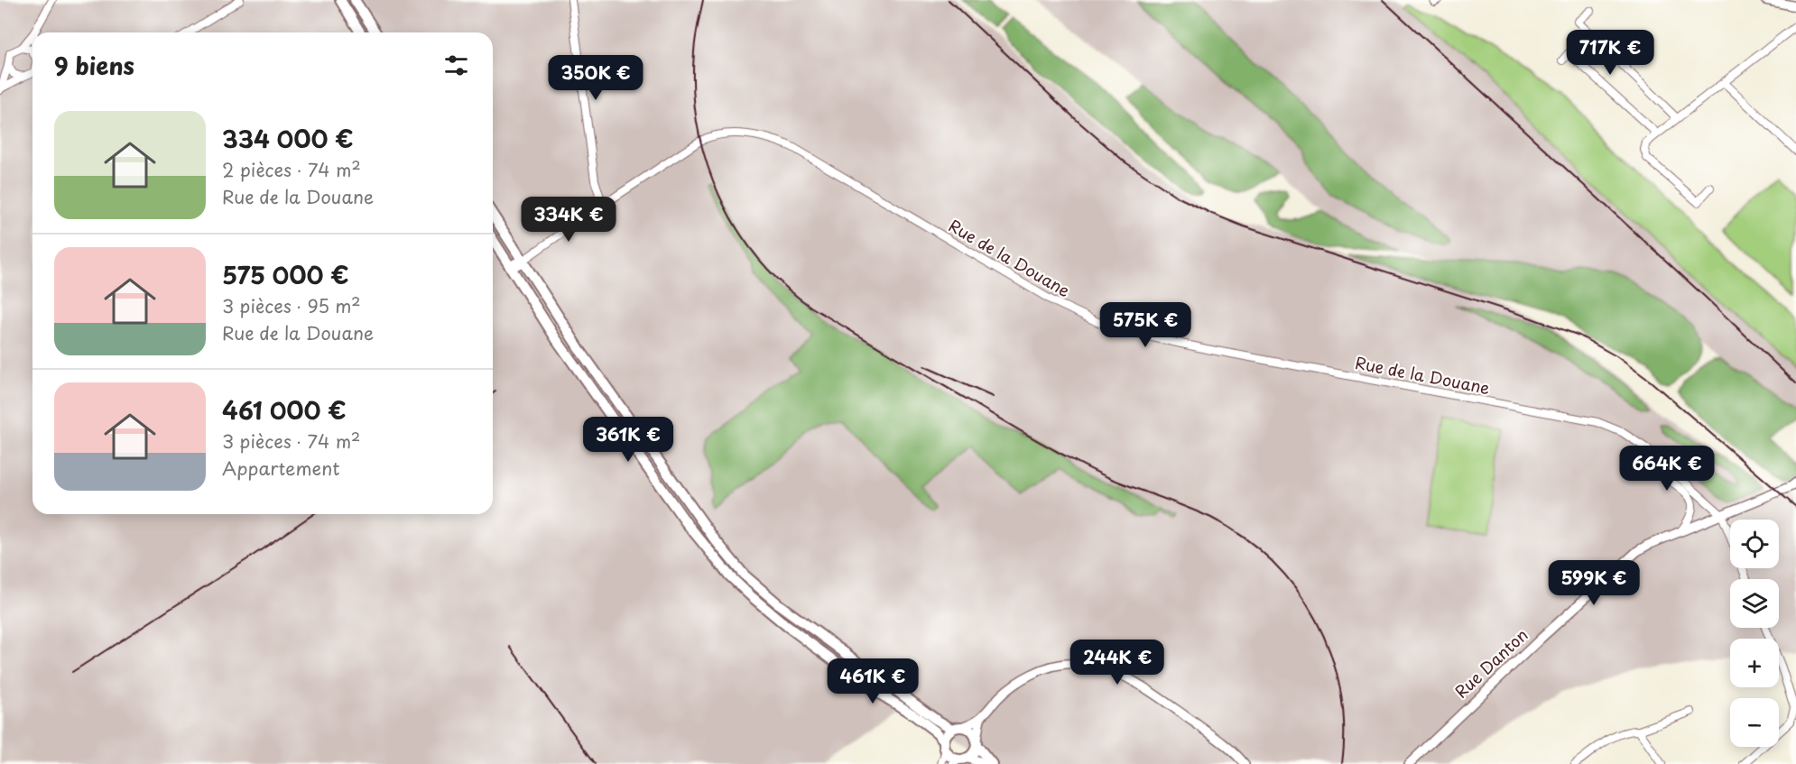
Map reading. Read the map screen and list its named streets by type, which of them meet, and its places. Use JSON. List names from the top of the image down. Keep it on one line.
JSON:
{"streets":{"street":["Rue de la Douane","Rue Danton"]},"crossings":[["Rue de la Douane","Rue Danton"]],"page":{"price":["717K €","350K €","334K €","575K €","361K €","664K €","599K €","244K €","461K €"],"heading":"9 biens","list":[{"name":"334 000 €","note":"2 pièces · 74 m² · Rue de la Douane"},{"name":"575 000 €","note":"3 pièces · 95 m² · Rue de la Douane"},{"name":"461 000 €","note":"3 pièces · 74 m² · Appartement"}],"map_buttons":["+","−"]}}
